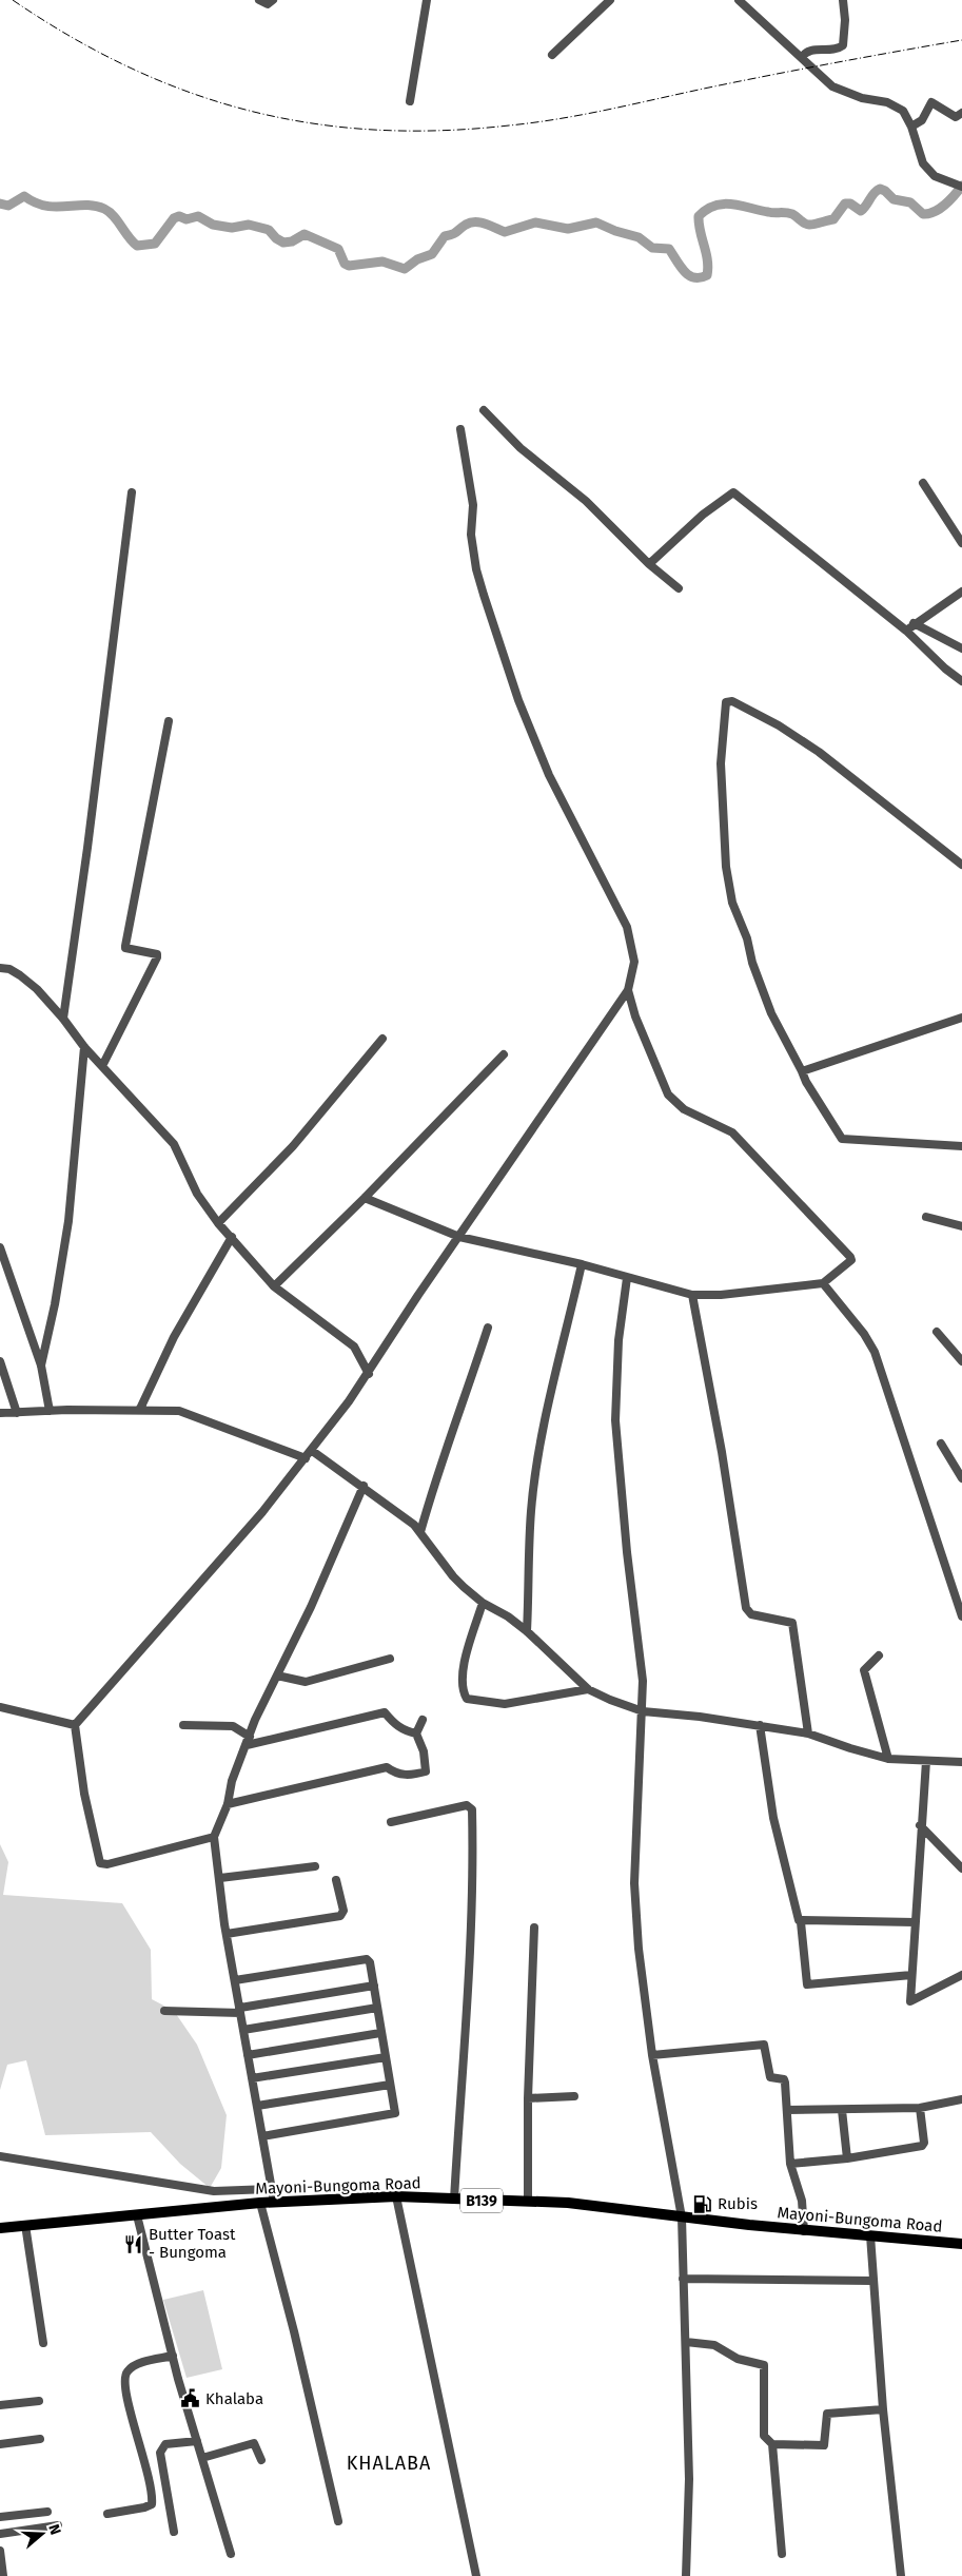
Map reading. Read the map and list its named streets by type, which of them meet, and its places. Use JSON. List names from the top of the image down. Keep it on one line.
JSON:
{"streets":{"main road":["Mayoni-Bungoma Road","B139"]},"districts":["KHALABA"],"places":{"fuel station":["Rubis"],"restaurant":["Butter Toast - Bungoma"],"public building":["Khalaba"]},"north":"right"}
